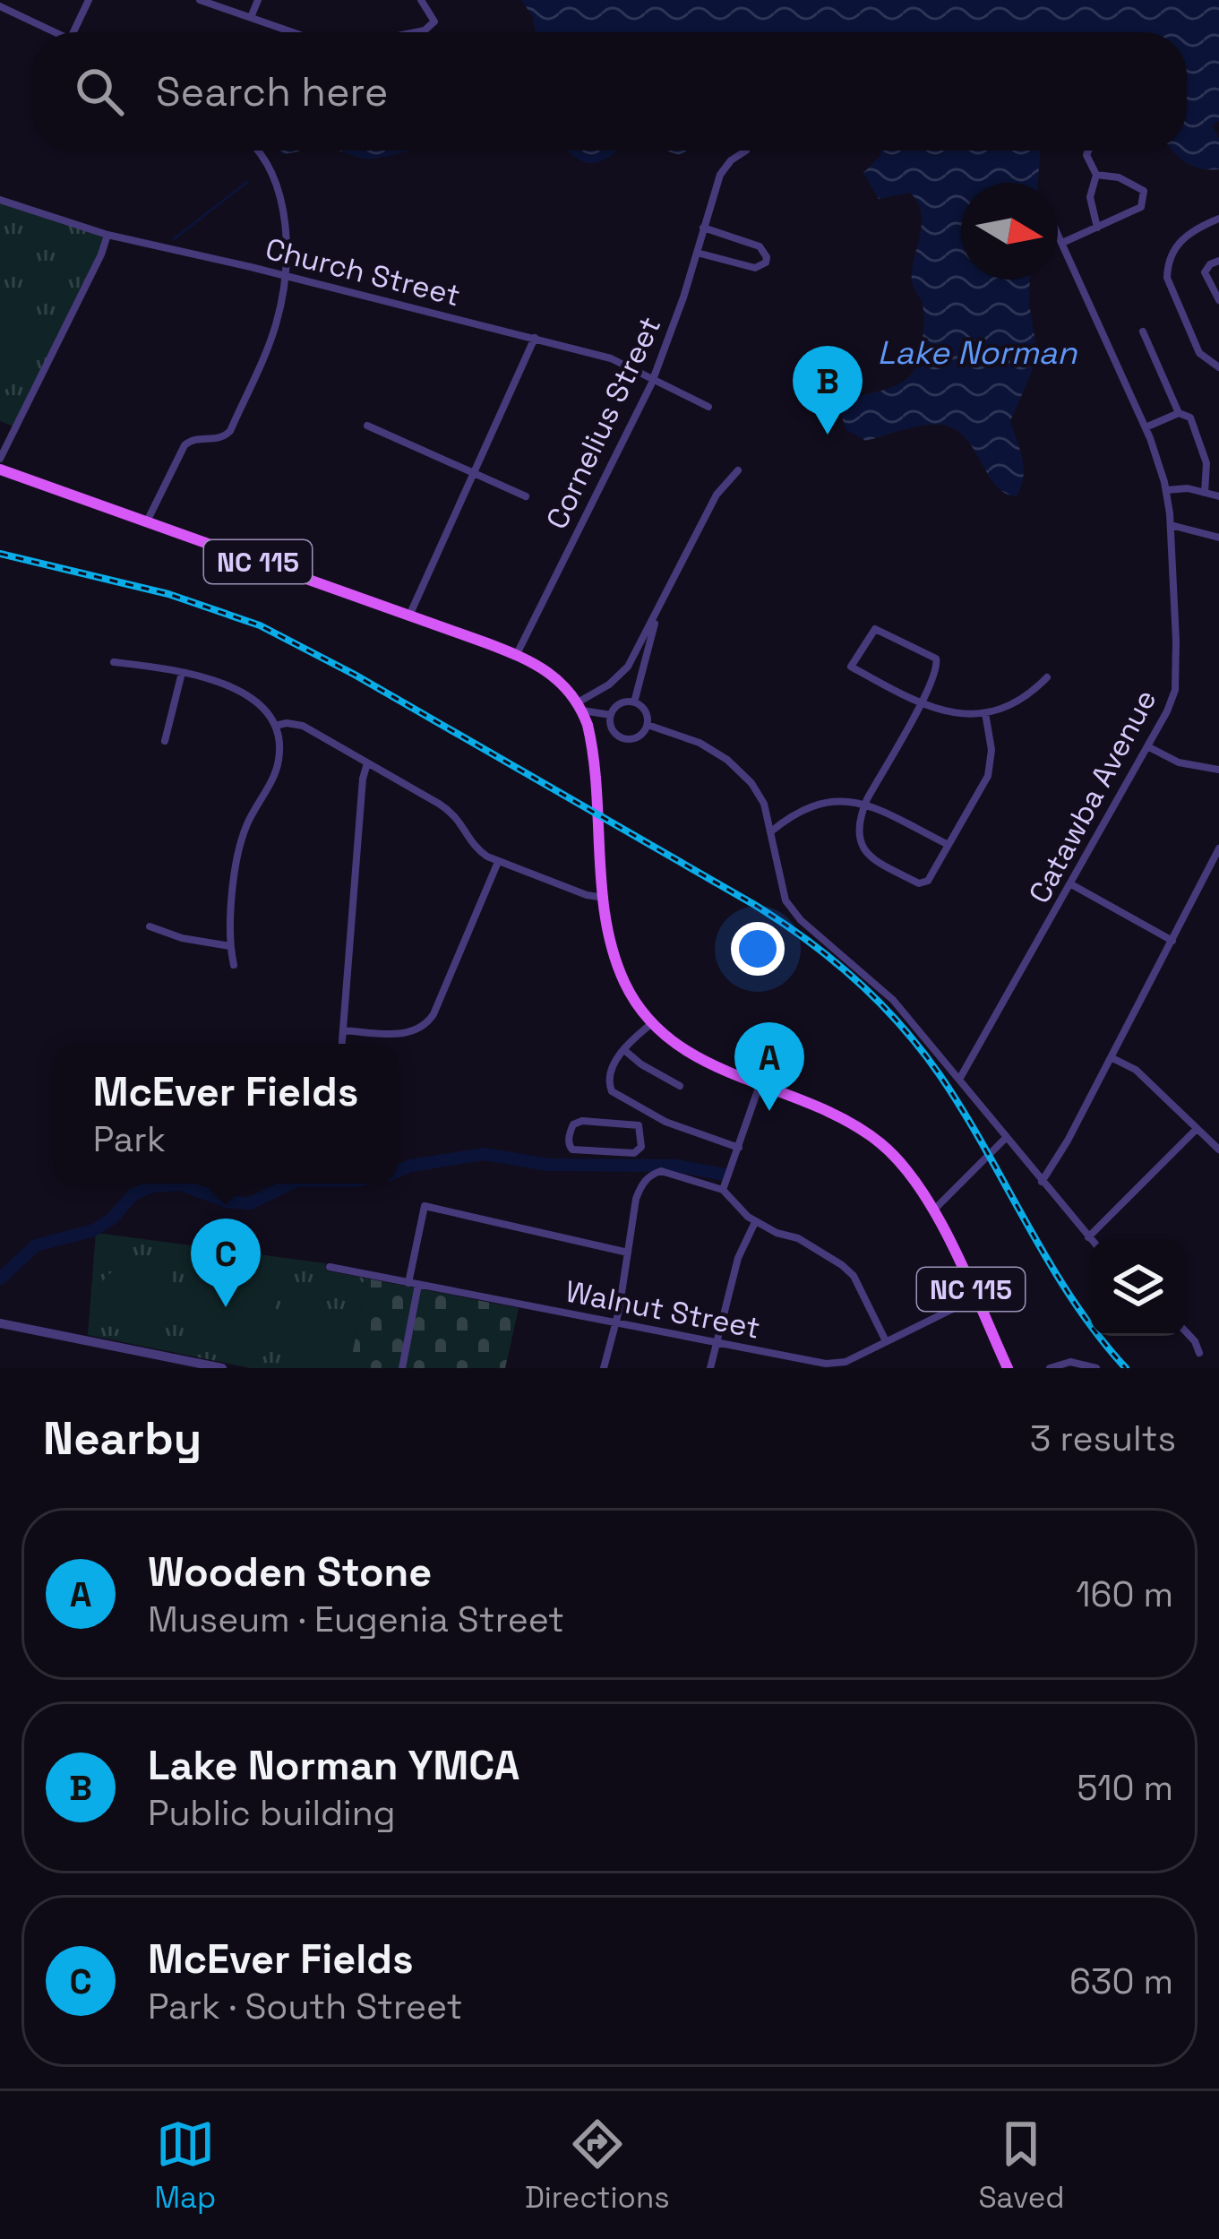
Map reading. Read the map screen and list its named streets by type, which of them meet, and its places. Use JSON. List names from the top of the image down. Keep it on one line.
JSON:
{"streets":{"main road":["NC 115"],"street":["Church Street","Cornelius Street","Catawba Avenue","Walnut Street"]},"crossings":[["Church Street","Cornelius Street"],["Cornelius Street","NC 115"],["NC 115","Walnut Street"]],"water":["Lake Norman"],"north":"right","page":{"search":"Search here","pins":["B","A","C"],"popup":["McEver Fields","Park"],"heading":["Nearby","3 results"],"list":[{"mark":"A","name":"Wooden Stone","note":"Museum · Eugenia Street","value":"160 m"},{"mark":"B","name":"Lake Norman YMCA","note":"Public building","value":"510 m"},{"mark":"C","name":"McEver Fields","note":"Park · South Street","value":"630 m"}],"nav":["Map","Directions","Saved"]}}
